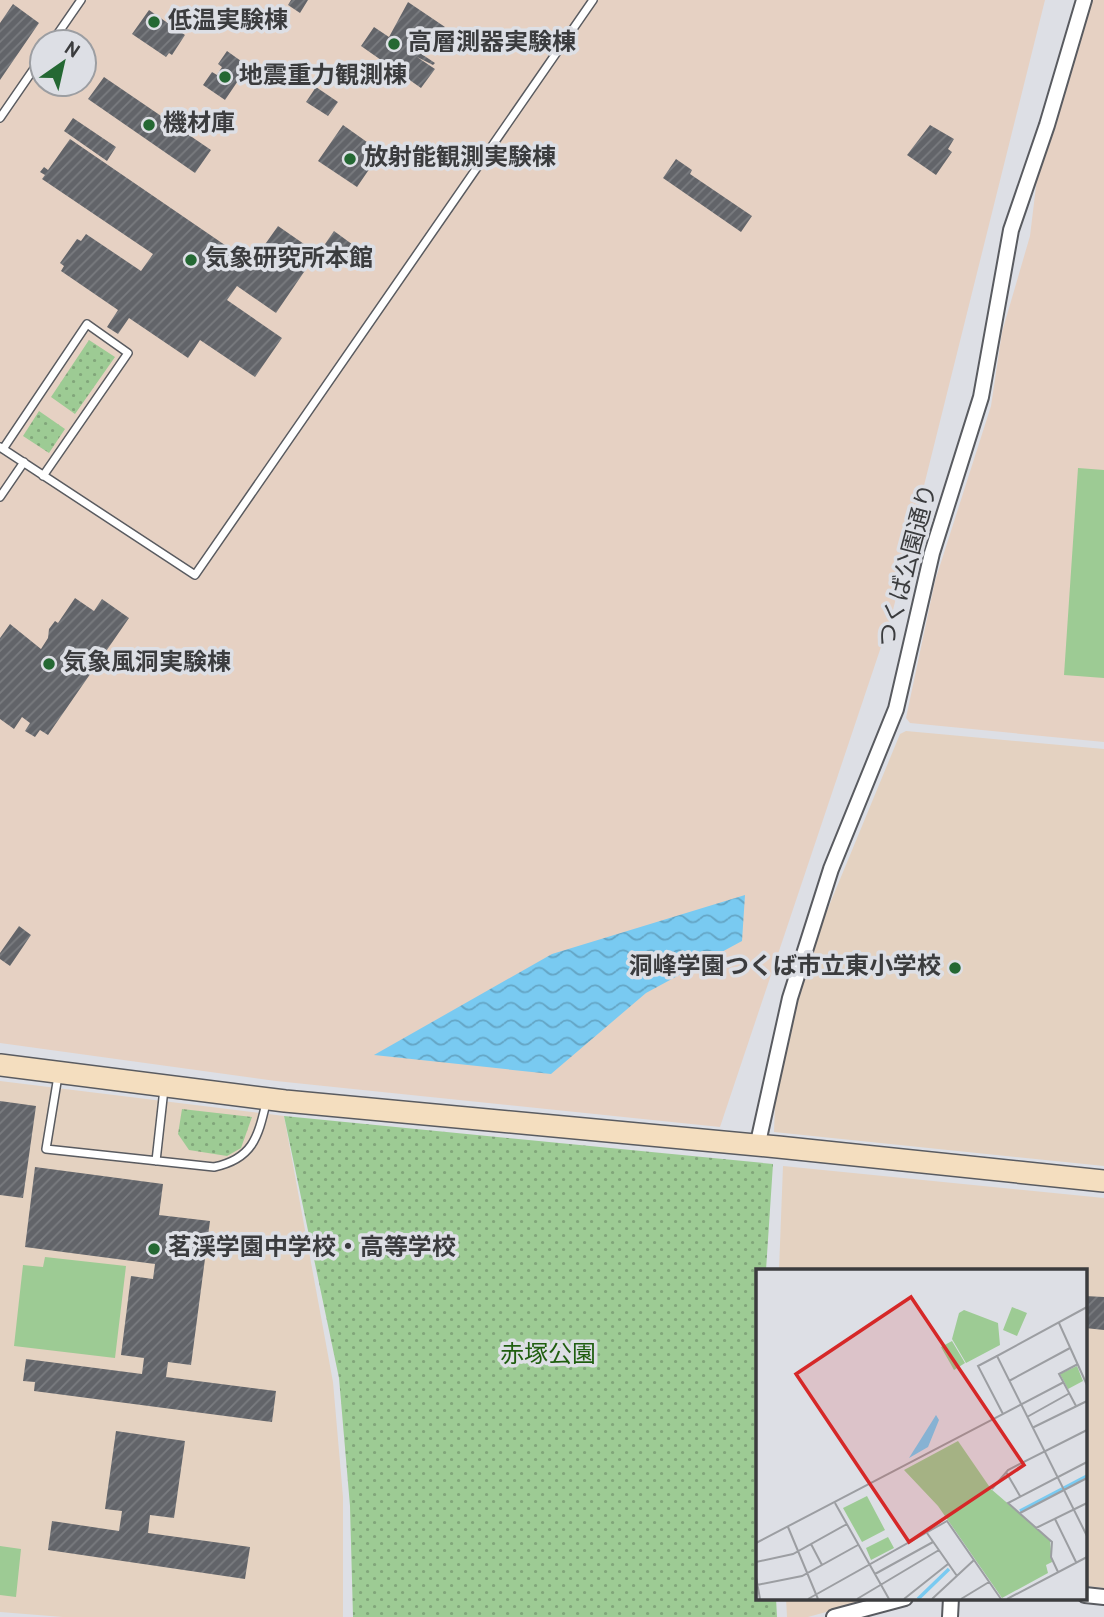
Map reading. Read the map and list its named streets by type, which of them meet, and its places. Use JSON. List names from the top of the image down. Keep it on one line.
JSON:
{"streets":{"street":["つくば公園通り"]},"parks":["赤塚公園"],"places":["低温実験棟","高層測器実験棟","地震重力観測棟","機材庫","放射能観測実験棟","気象研究所本館","気象風洞実験棟","洞峰学園つくば市立東小学校","茗渓学園中学校・高等学校"],"north":"top right"}
